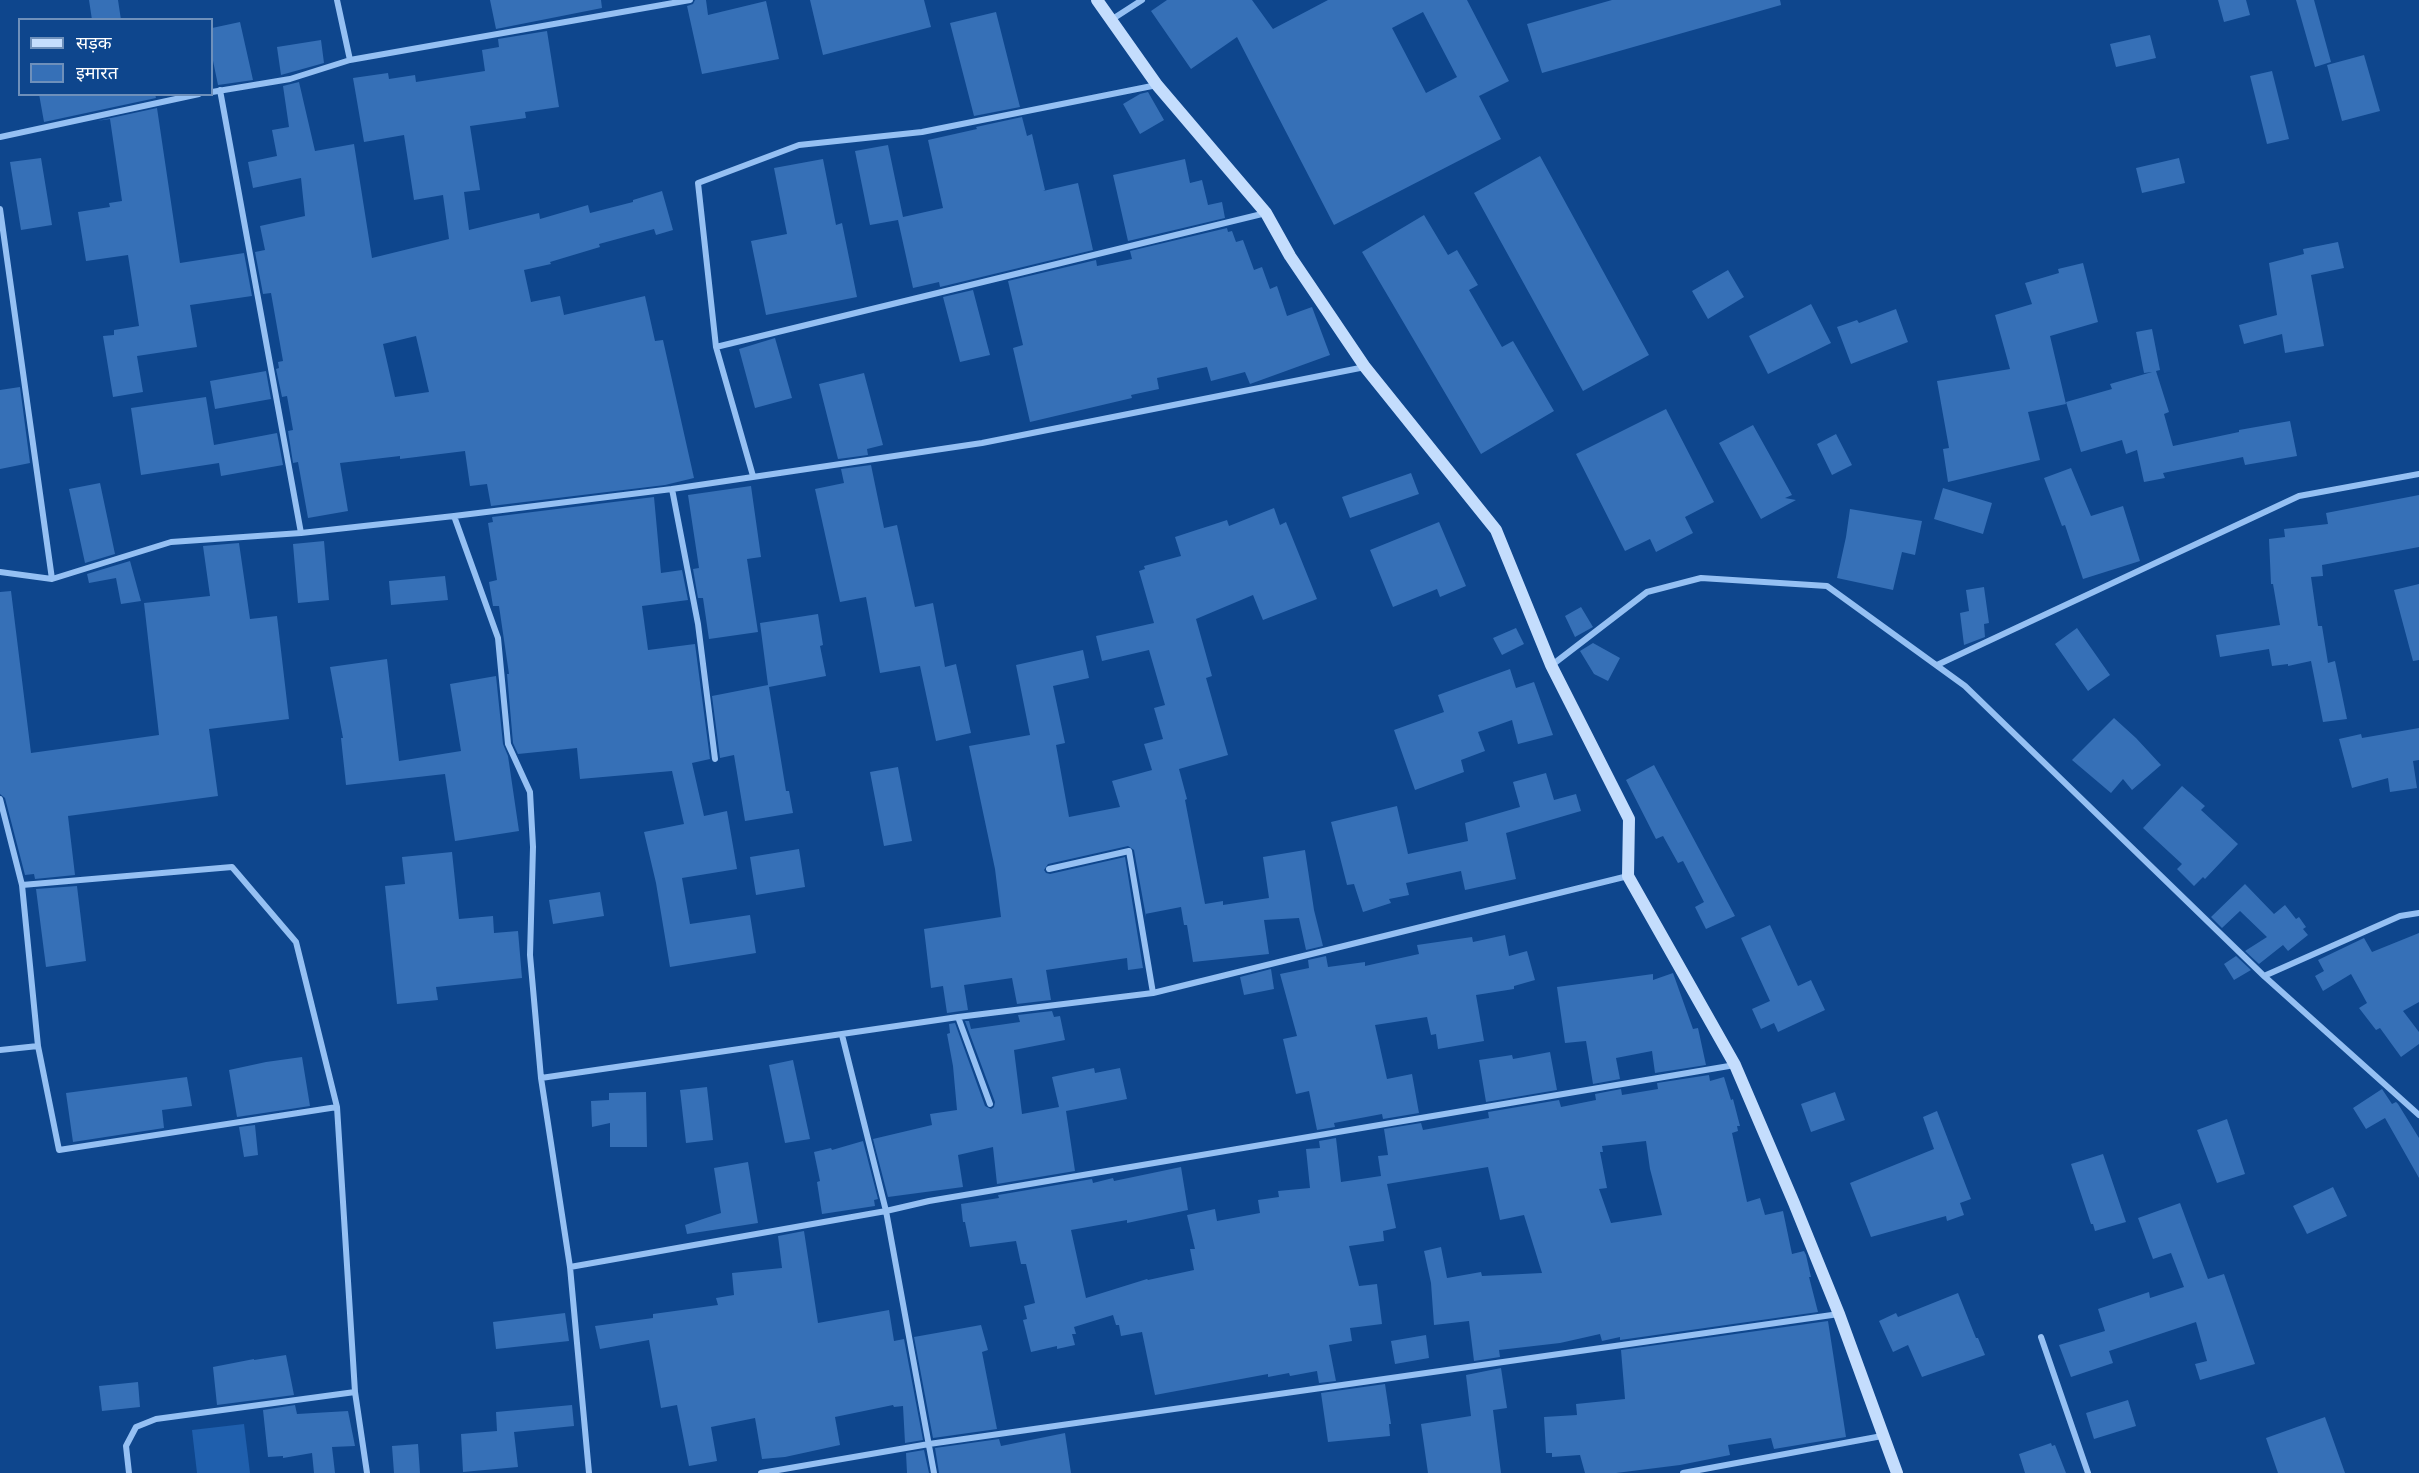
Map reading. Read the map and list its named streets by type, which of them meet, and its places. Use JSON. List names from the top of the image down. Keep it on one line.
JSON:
{"legend":["सड़क","इमारत"]}
